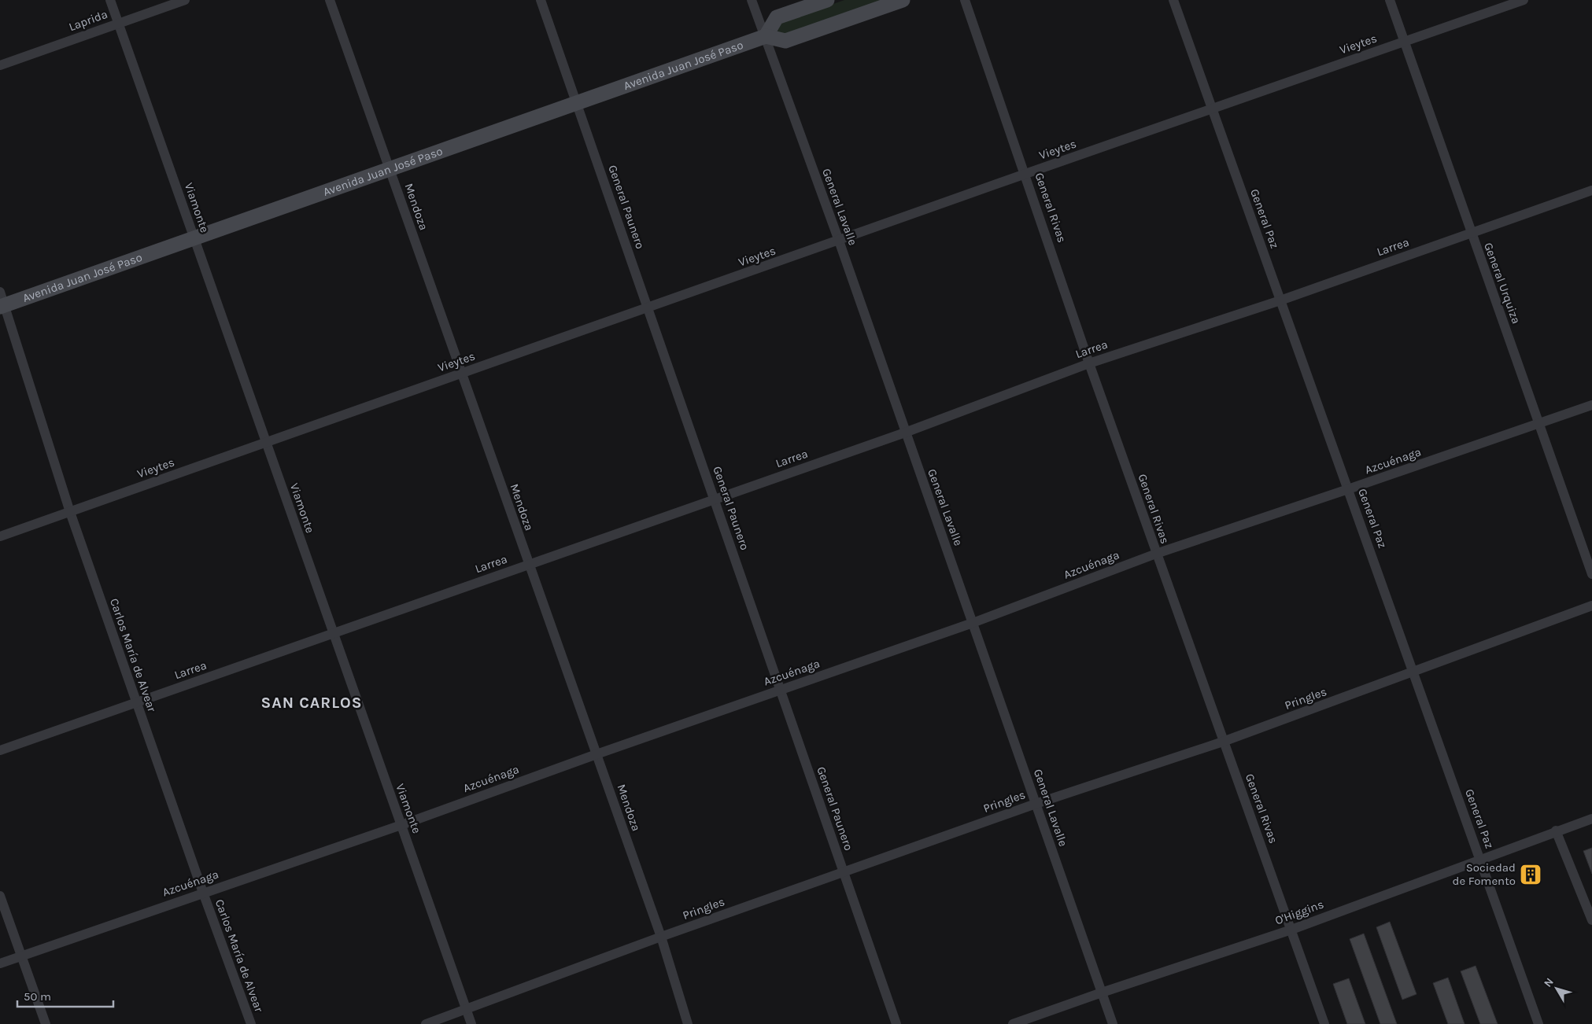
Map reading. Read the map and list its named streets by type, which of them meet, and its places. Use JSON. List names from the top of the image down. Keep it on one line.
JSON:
{"streets":{"main road":["Avenida Juan José Paso"],"street":["Laprida","Vieytes","Mendoza","General Paunero","General Lavalle","Viamonte","General Rivas","General Paz","Larrea","General Urquiza","Azcuénaga","Carlos María de Alvear","Pringles","O'Higgins"]},"crossings":[["Laprida","Viamonte"],["Vieytes","Mendoza"],["Vieytes","General Paunero"],["Vieytes","General Lavalle"],["Vieytes","Viamonte"],["Vieytes","General Rivas"],["Vieytes","General Paz"],["Vieytes","General Urquiza"],["Vieytes","Carlos María de Alvear"],["Avenida Juan José Paso","Mendoza"],["Avenida Juan José Paso","General Paunero"],["Avenida Juan José Paso","General Lavalle"],["Avenida Juan José Paso","Viamonte"],["Avenida Juan José Paso","Carlos María de Alvear"],["Mendoza","Larrea"],["Mendoza","Azcuénaga"],["Mendoza","Pringles"],["General Paunero","Larrea"],["General Paunero","Azcuénaga"],["General Paunero","Pringles"],["General Lavalle","Larrea"],["General Lavalle","Azcuénaga"],["General Lavalle","Pringles"],["General Lavalle","O'Higgins"],["Viamonte","Larrea"],["Viamonte","Azcuénaga"],["Viamonte","Pringles"],["General Rivas","Larrea"],["General Rivas","Azcuénaga"],["General Rivas","Pringles"],["General Rivas","O'Higgins"],["General Paz","Larrea"],["General Paz","Azcuénaga"],["General Paz","Pringles"],["General Paz","O'Higgins"],["Larrea","General Urquiza"],["Larrea","Carlos María de Alvear"],["General Urquiza","Azcuénaga"],["Azcuénaga","Carlos María de Alvear"]],"districts":["SAN CARLOS"],"places":{"building":["Sociedad de Fomento"]},"scale_bar":"50 m","north":"top left"}
